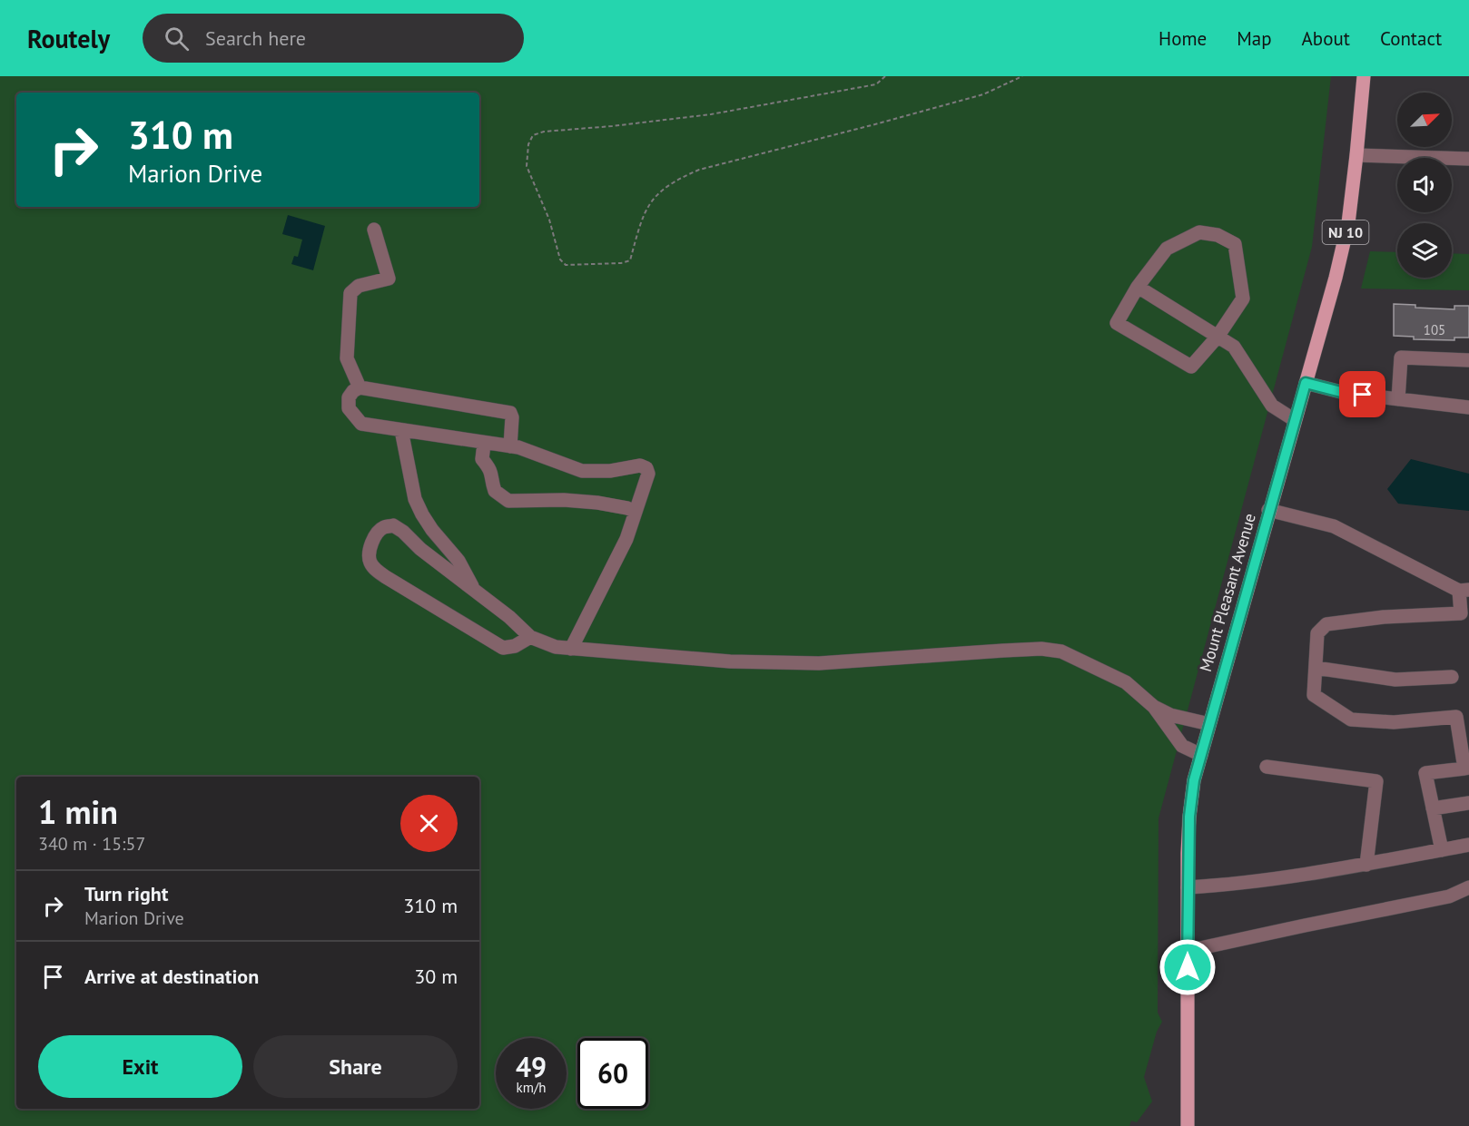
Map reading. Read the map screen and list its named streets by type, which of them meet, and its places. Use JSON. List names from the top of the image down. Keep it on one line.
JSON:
{"streets":{"main road":["NJ 10","Mount Pleasant Avenue"]},"house_numbers":["105"],"north":"top right","page":{"header":"Routely","search":"Search here","nav":["Home","Map","About","Contact"],"turn":["310 m","Marion Drive"],"heading":["1 min","340 m · 15:57"],"list":[{"name":"Turn right","note":"Marion Drive","value":"310 m"},{"name":"Arrive at destination","value":"30 m"}],"buttons":["Exit","Share"],"speed":"49 km/h","limit":"60"}}
